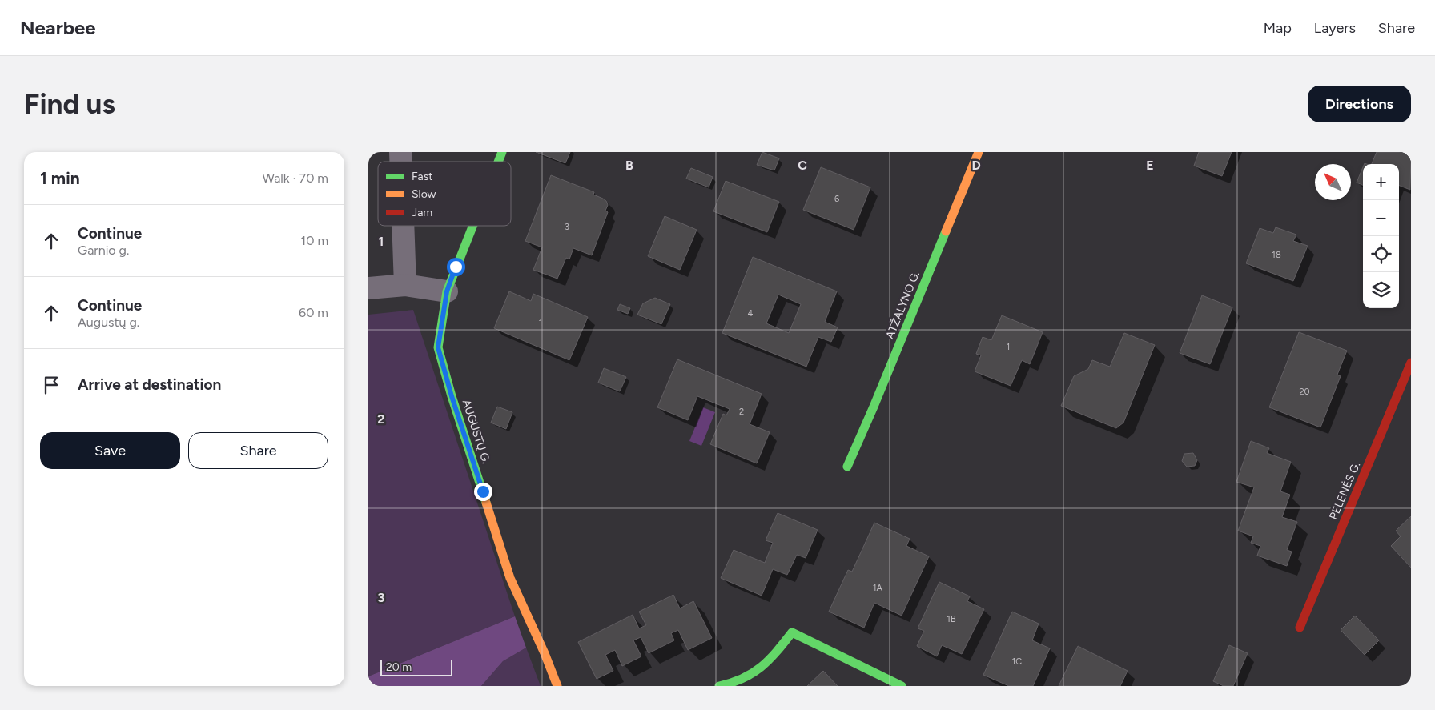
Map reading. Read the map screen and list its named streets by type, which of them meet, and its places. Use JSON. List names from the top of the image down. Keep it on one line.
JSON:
{"streets":{"street":["ATŽALYNO G.","AUGUSTŲ G.","PELENĖS G."]},"house_numbers":["6","3","18","4","1","1","20","2","1A","1B","1C"],"legend":["Fast","Slow","Jam"],"scale_bar":"20 m","north":"top left","page":{"header":"Nearbee","nav":["Map","Layers","Share"],"buttons":["Directions",["Save","Share"]],"title":"Find us","heading":["1 min","Walk · 70 m"],"map_buttons":["+","−"],"list":[["Continue","Garnio g.","10 m"],["Continue","Augustų g.","60 m"],"Arrive at destination"],"scale":"20 m"},"grid":{"columns":["B","C","D","E"],"rows":["1","2","3"]}}
